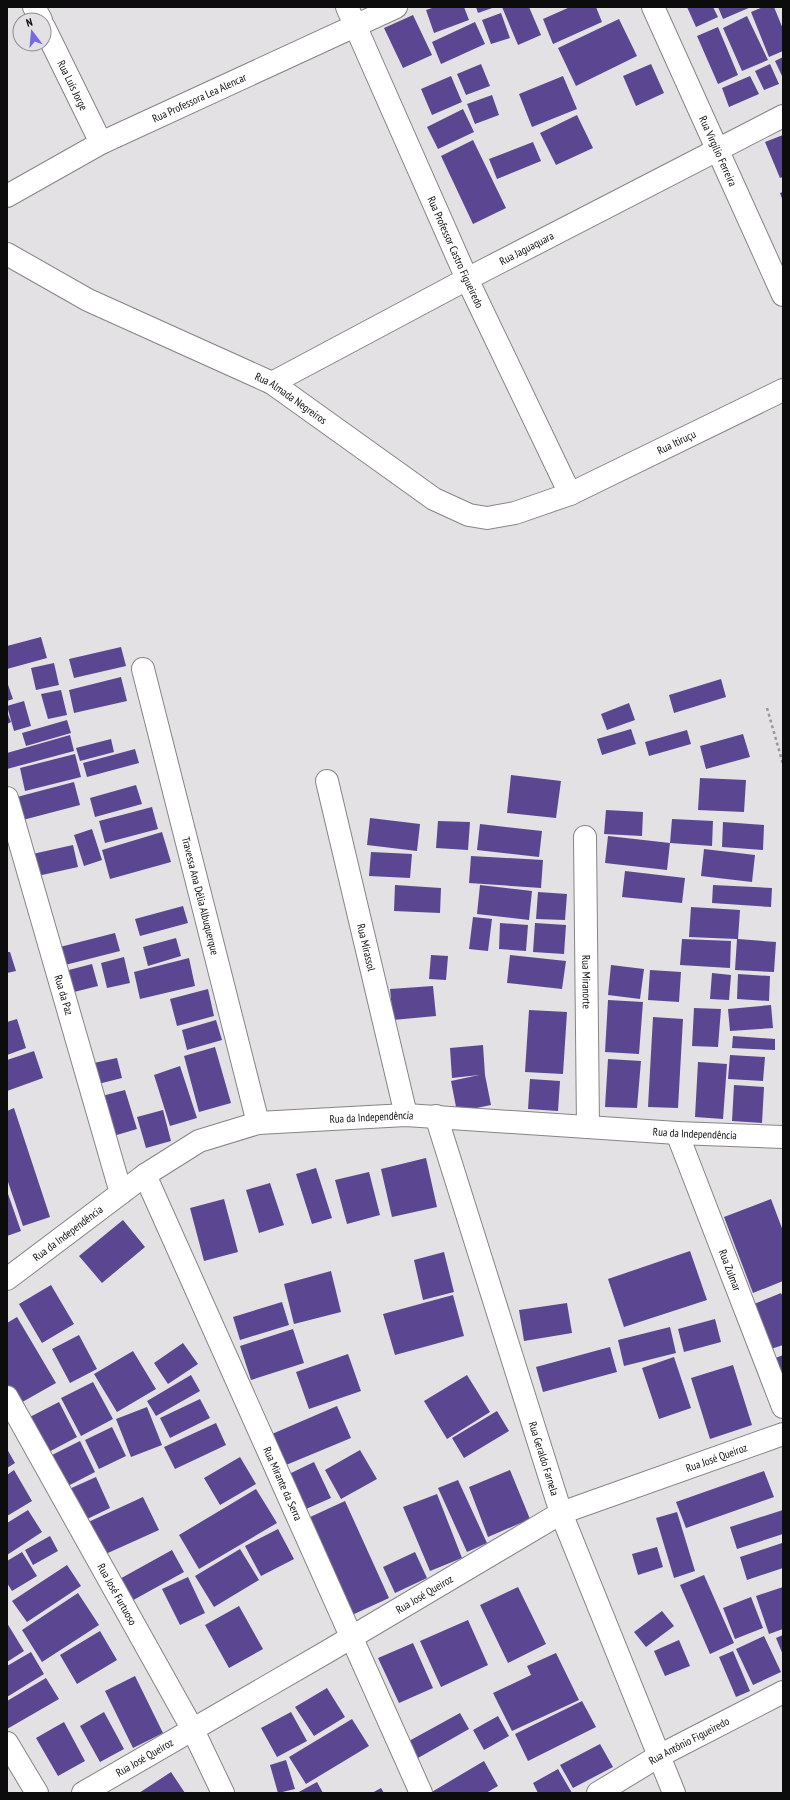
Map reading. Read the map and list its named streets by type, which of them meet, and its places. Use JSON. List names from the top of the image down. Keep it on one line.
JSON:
{"streets":{"street":["Rua Luís Jorge","Rua Professora Lea Alencar","Rua Virgílio Ferreira","Rua Jaguaquara","Rua Professor Castro Figueiredo","Rua Almada Negreiros","Rua Itiruçu","Travessa Ana Délia Albuquerque","Rua Mirassol","Rua Miranorte","Rua da Paz","Rua da Independência","Rua Zulmar","Rua Geraldo Farnela","Rua José Queiroz","Rua Mirante da Serra","Rua José Furtuoso","Rua Antônio Figueiredo"]},"crossings":[["Rua Luís Jorge","Rua Professora Lea Alencar"],["Rua Professora Lea Alencar","Rua Professor Castro Figueiredo"],["Rua Virgílio Ferreira","Rua Jaguaquara"],["Rua Jaguaquara","Rua Professor Castro Figueiredo"],["Rua Jaguaquara","Rua Almada Negreiros"],["Rua Professor Castro Figueiredo","Rua Almada Negreiros"],["Rua Professor Castro Figueiredo","Rua Itiruçu"],["Rua Almada Negreiros","Rua Itiruçu"],["Travessa Ana Délia Albuquerque","Rua da Independência"],["Rua Mirassol","Rua da Independência"],["Rua Miranorte","Rua da Independência"],["Rua da Paz","Rua da Independência"],["Rua da Independência","Rua Zulmar"],["Rua da Independência","Rua Geraldo Farnela"],["Rua da Independência","Rua Mirante da Serra"],["Rua Geraldo Farnela","Rua José Queiroz"],["Rua Geraldo Farnela","Rua Antônio Figueiredo"],["Rua José Queiroz","Rua Mirante da Serra"],["Rua José Queiroz","Rua José Furtuoso"]],"north":"top"}
